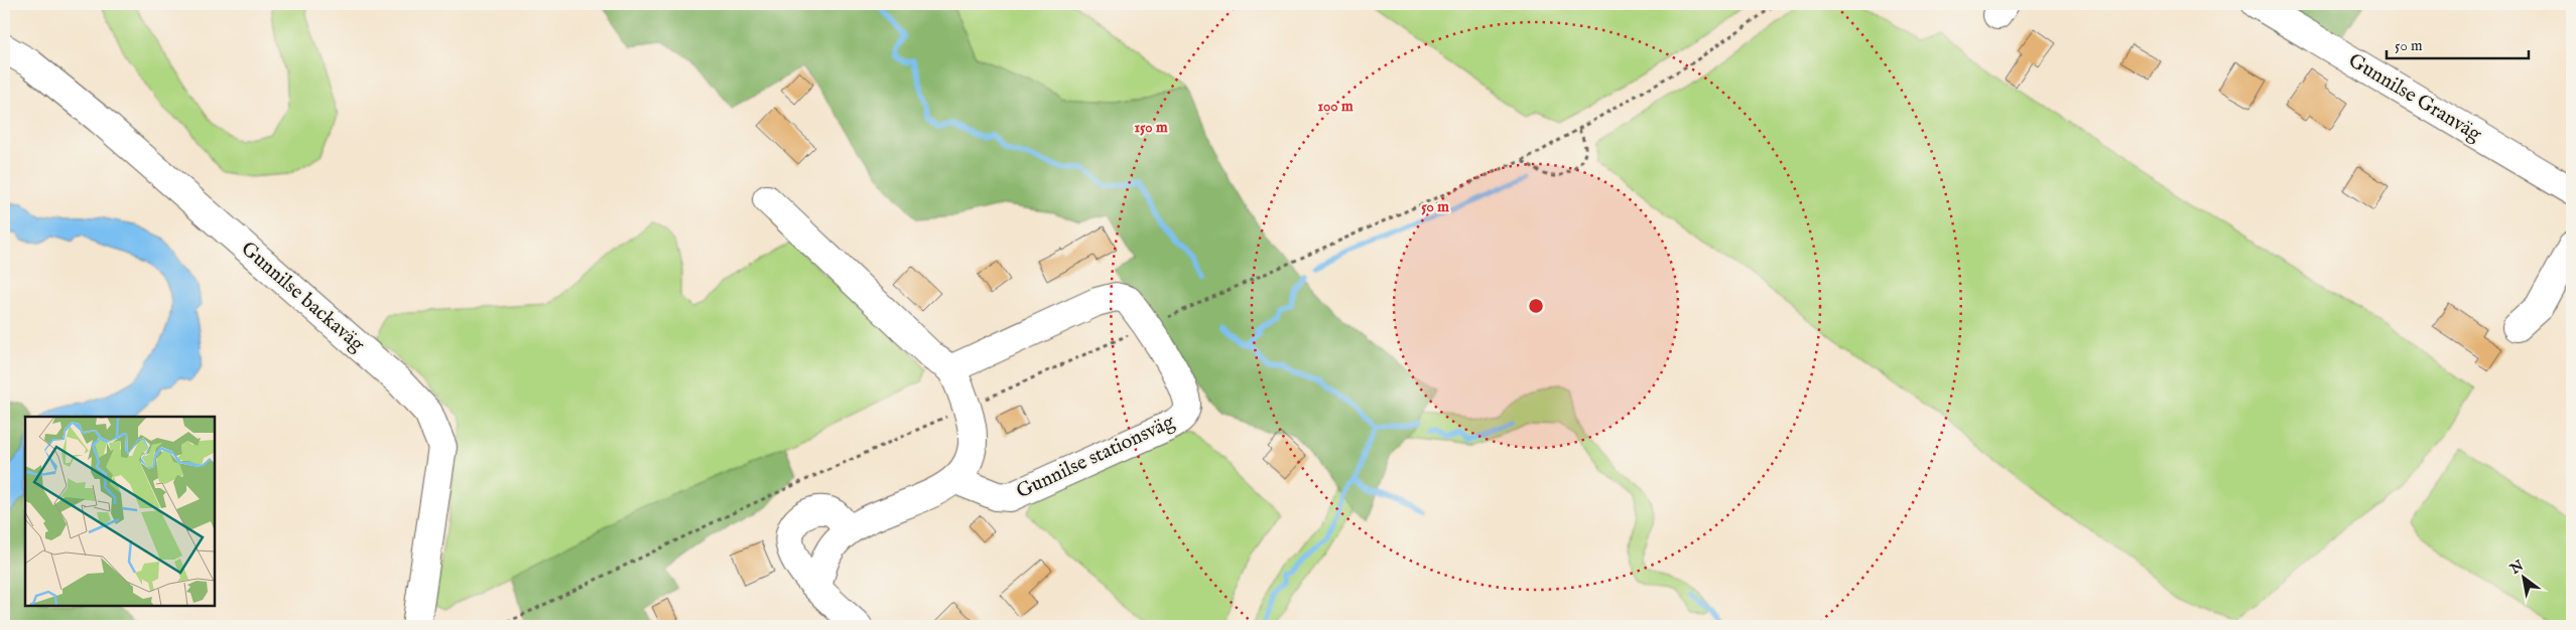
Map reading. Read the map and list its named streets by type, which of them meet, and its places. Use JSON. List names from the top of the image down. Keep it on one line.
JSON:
{"streets":{"street":["Gunnilse Granväg","Gunnilse backaväg","Gunnilse stationsväg"]},"scale_bar":"50 m","north":"top left","rings":["100 m","150 m","50 m"]}
